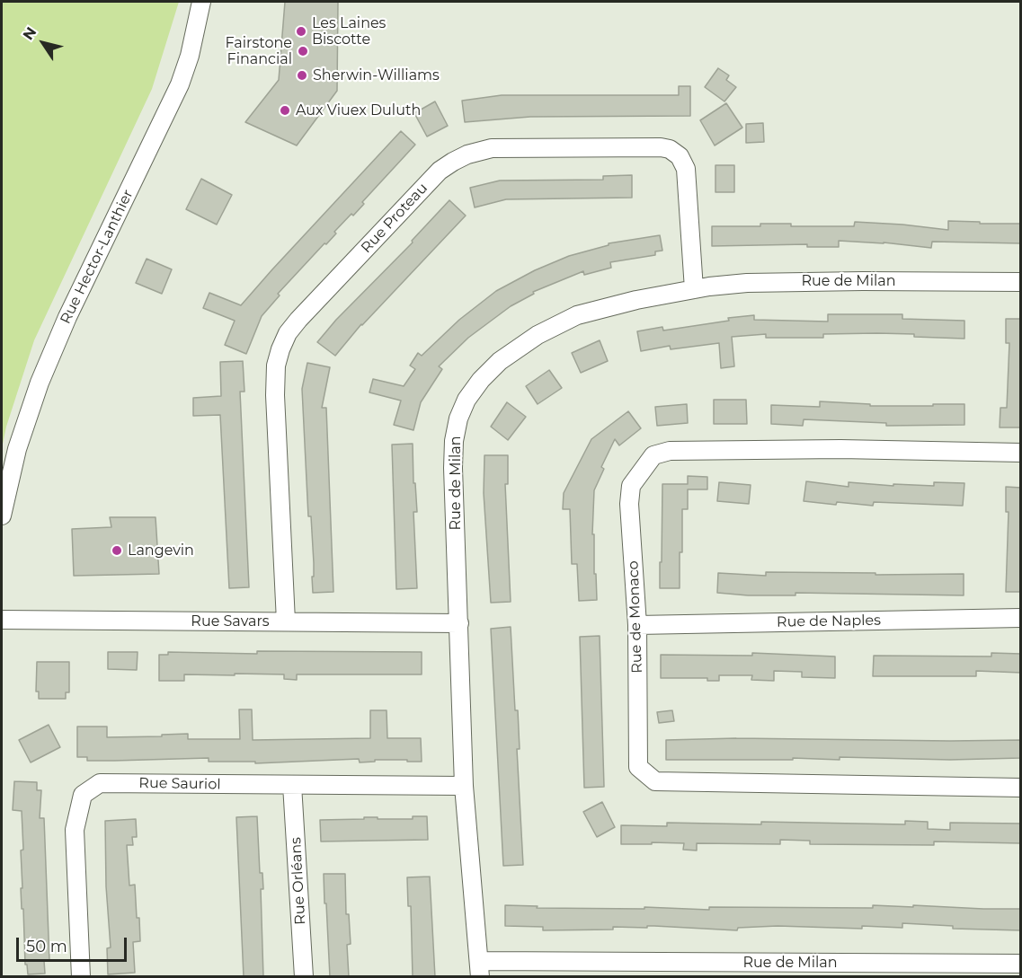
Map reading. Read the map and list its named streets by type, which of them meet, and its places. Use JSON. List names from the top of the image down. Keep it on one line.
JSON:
{"streets":{"street":["Rue Proteau","Rue Hector-Lanthier","Rue de Milan","Rue de Monaco","Rue Savars","Rue de Naples","Rue Sauriol","Rue Orléans"]},"crossings":[["Rue Proteau","Rue de Milan"],["Rue Proteau","Rue Savars"],["Rue de Milan","Rue Savars"],["Rue de Milan","Rue Sauriol"],["Rue de Monaco","Rue de Naples"],["Rue Sauriol","Rue Orléans"]],"places":["Les Laines Biscotte","Fairstone Financial","Sherwin-Williams","Aux Viuex Duluth","Langevin"],"scale_bar":"50 m","north":"top left"}
